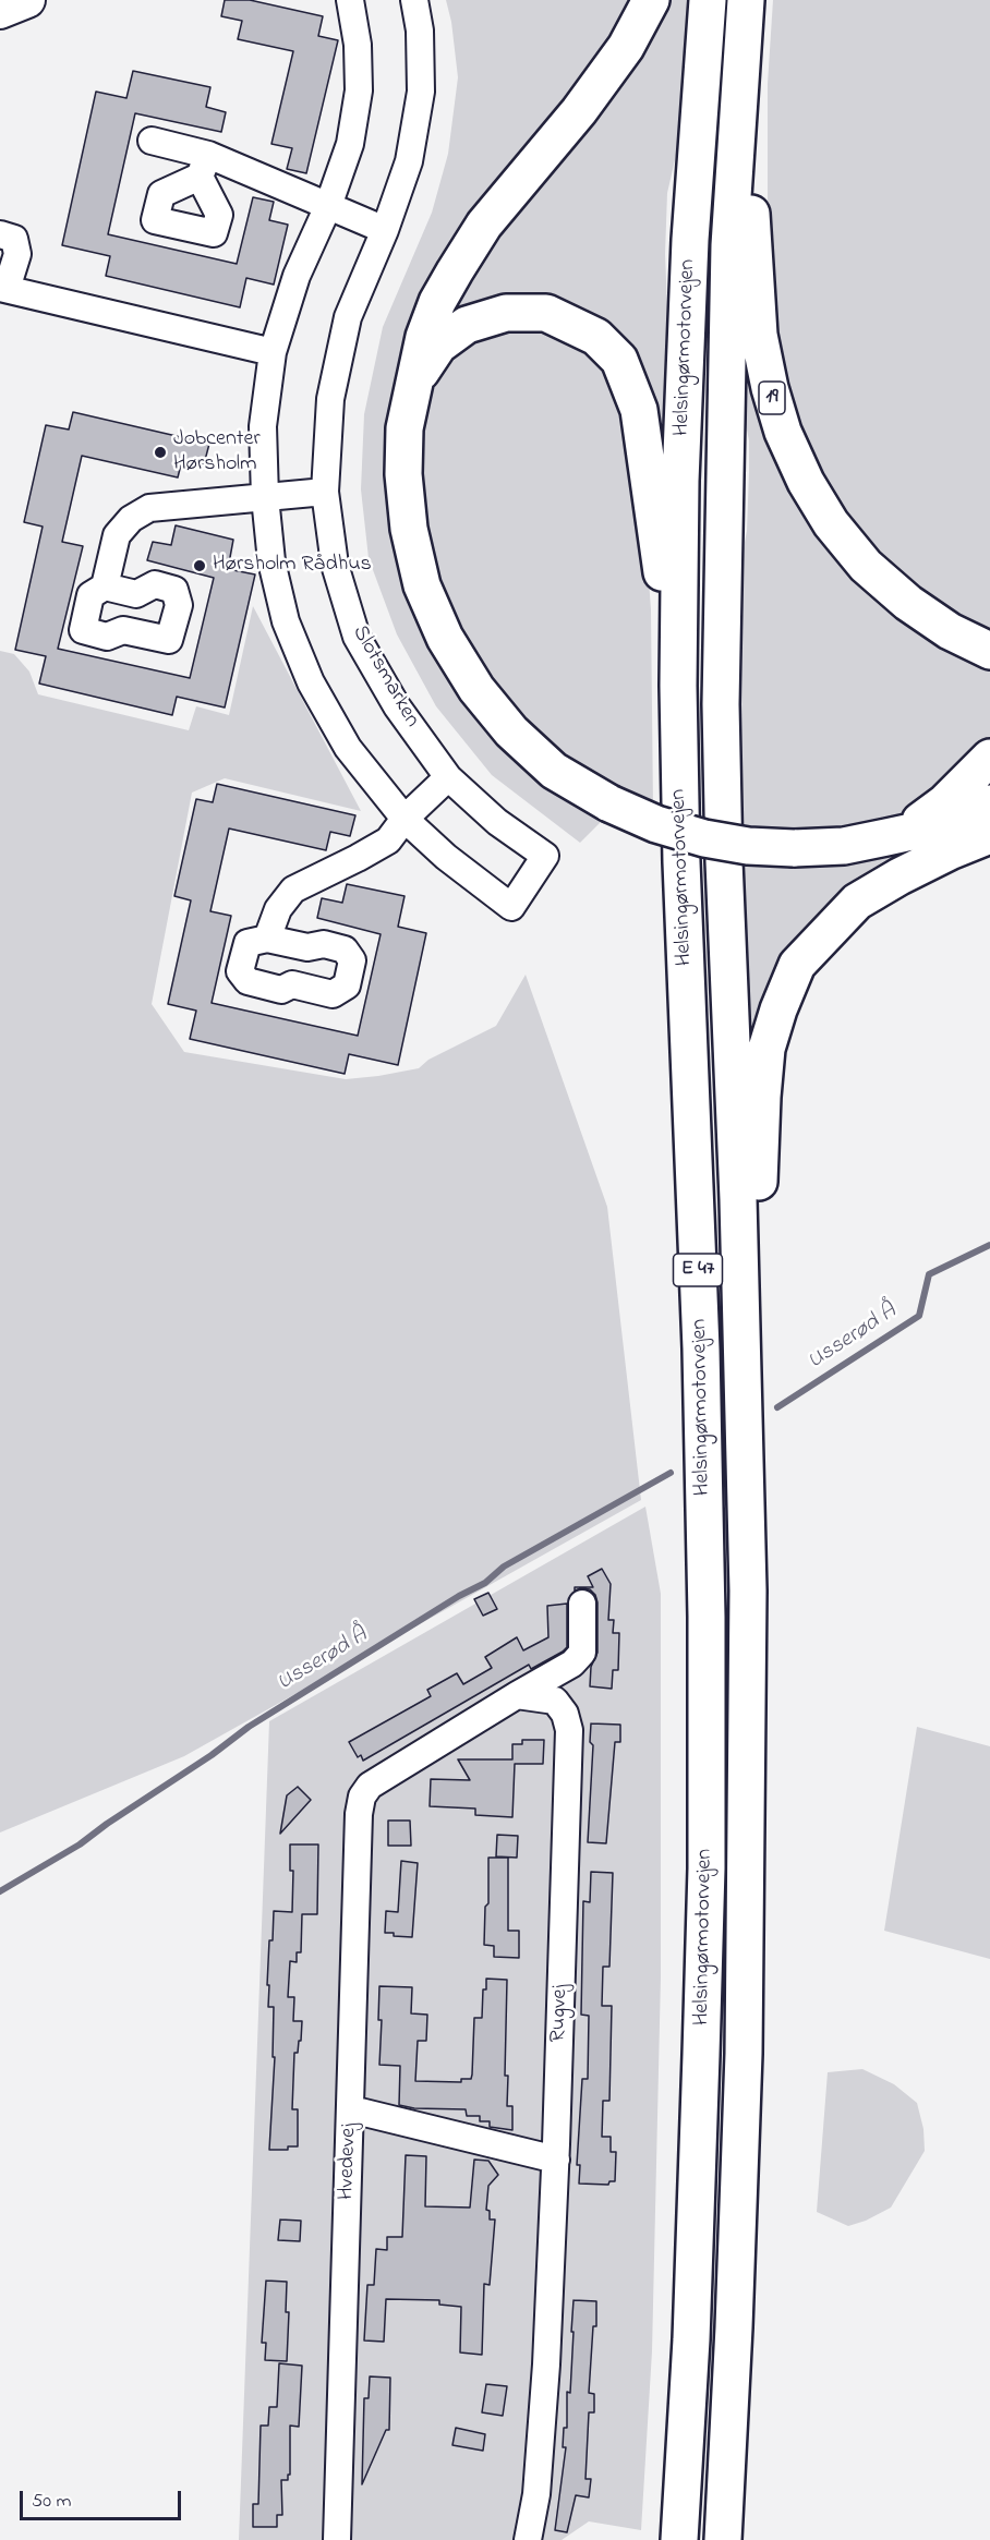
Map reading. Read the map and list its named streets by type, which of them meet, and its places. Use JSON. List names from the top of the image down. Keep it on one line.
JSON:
{"streets":{"highway":["Helsingørmotorvejen","19","E 47"],"street":["Slotsmarken","Rugvej","Hvedevej"]},"crossings":[["Helsingørmotorvejen","19"]],"water":["Usserød Å"],"places":["Jobcenter Hørsholm","Hørsholm Rådhus"],"scale_bar":"50 m"}
